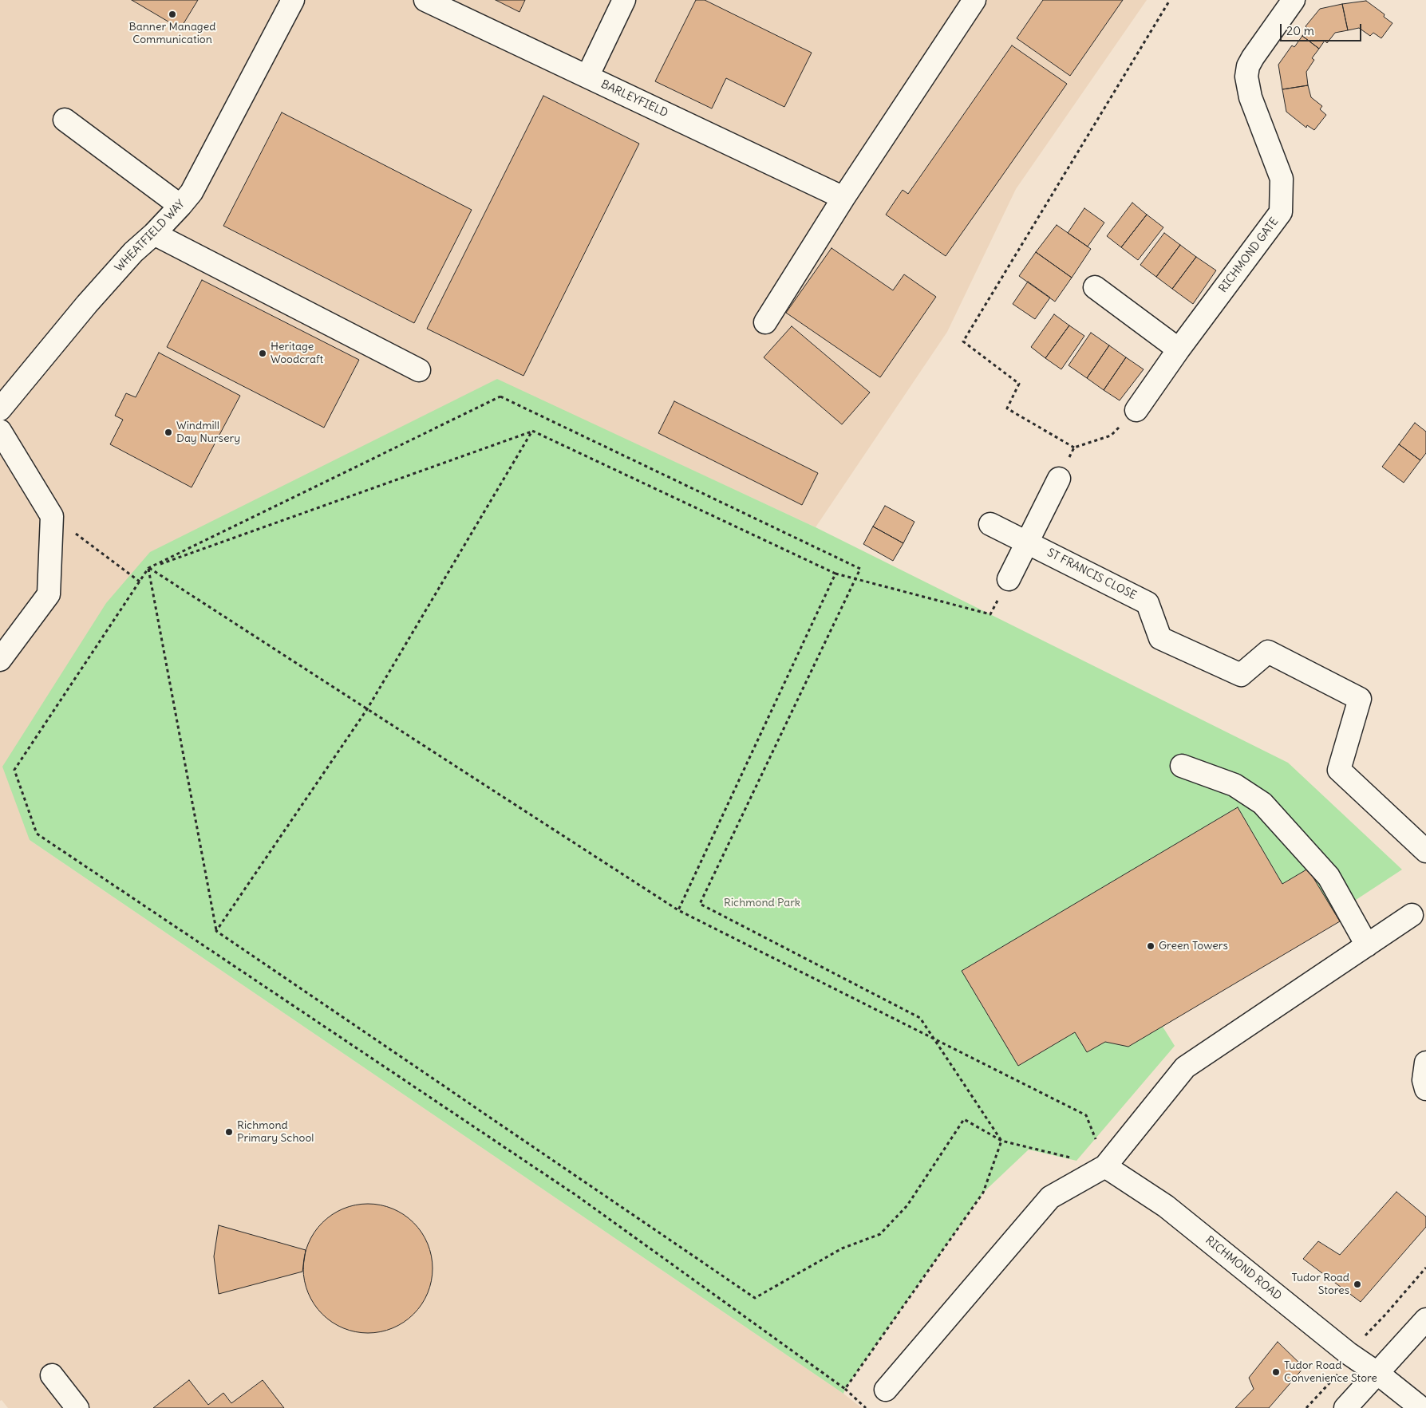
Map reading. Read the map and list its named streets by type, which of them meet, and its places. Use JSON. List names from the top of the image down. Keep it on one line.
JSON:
{"streets":{"street":["BARLEYFIELD","WHEATFIELD WAY","RICHMOND GATE","ST FRANCIS CLOSE","RICHMOND ROAD"]},"parks":["Richmond Park"],"places":["Banner Managed Communication","Heritage Woodcraft","Windmill Day Nursery","Green Towers","Richmond Primary School","Tudor Road Stores","Tudor Road Convenience Store"],"scale_bar":"20 m"}
